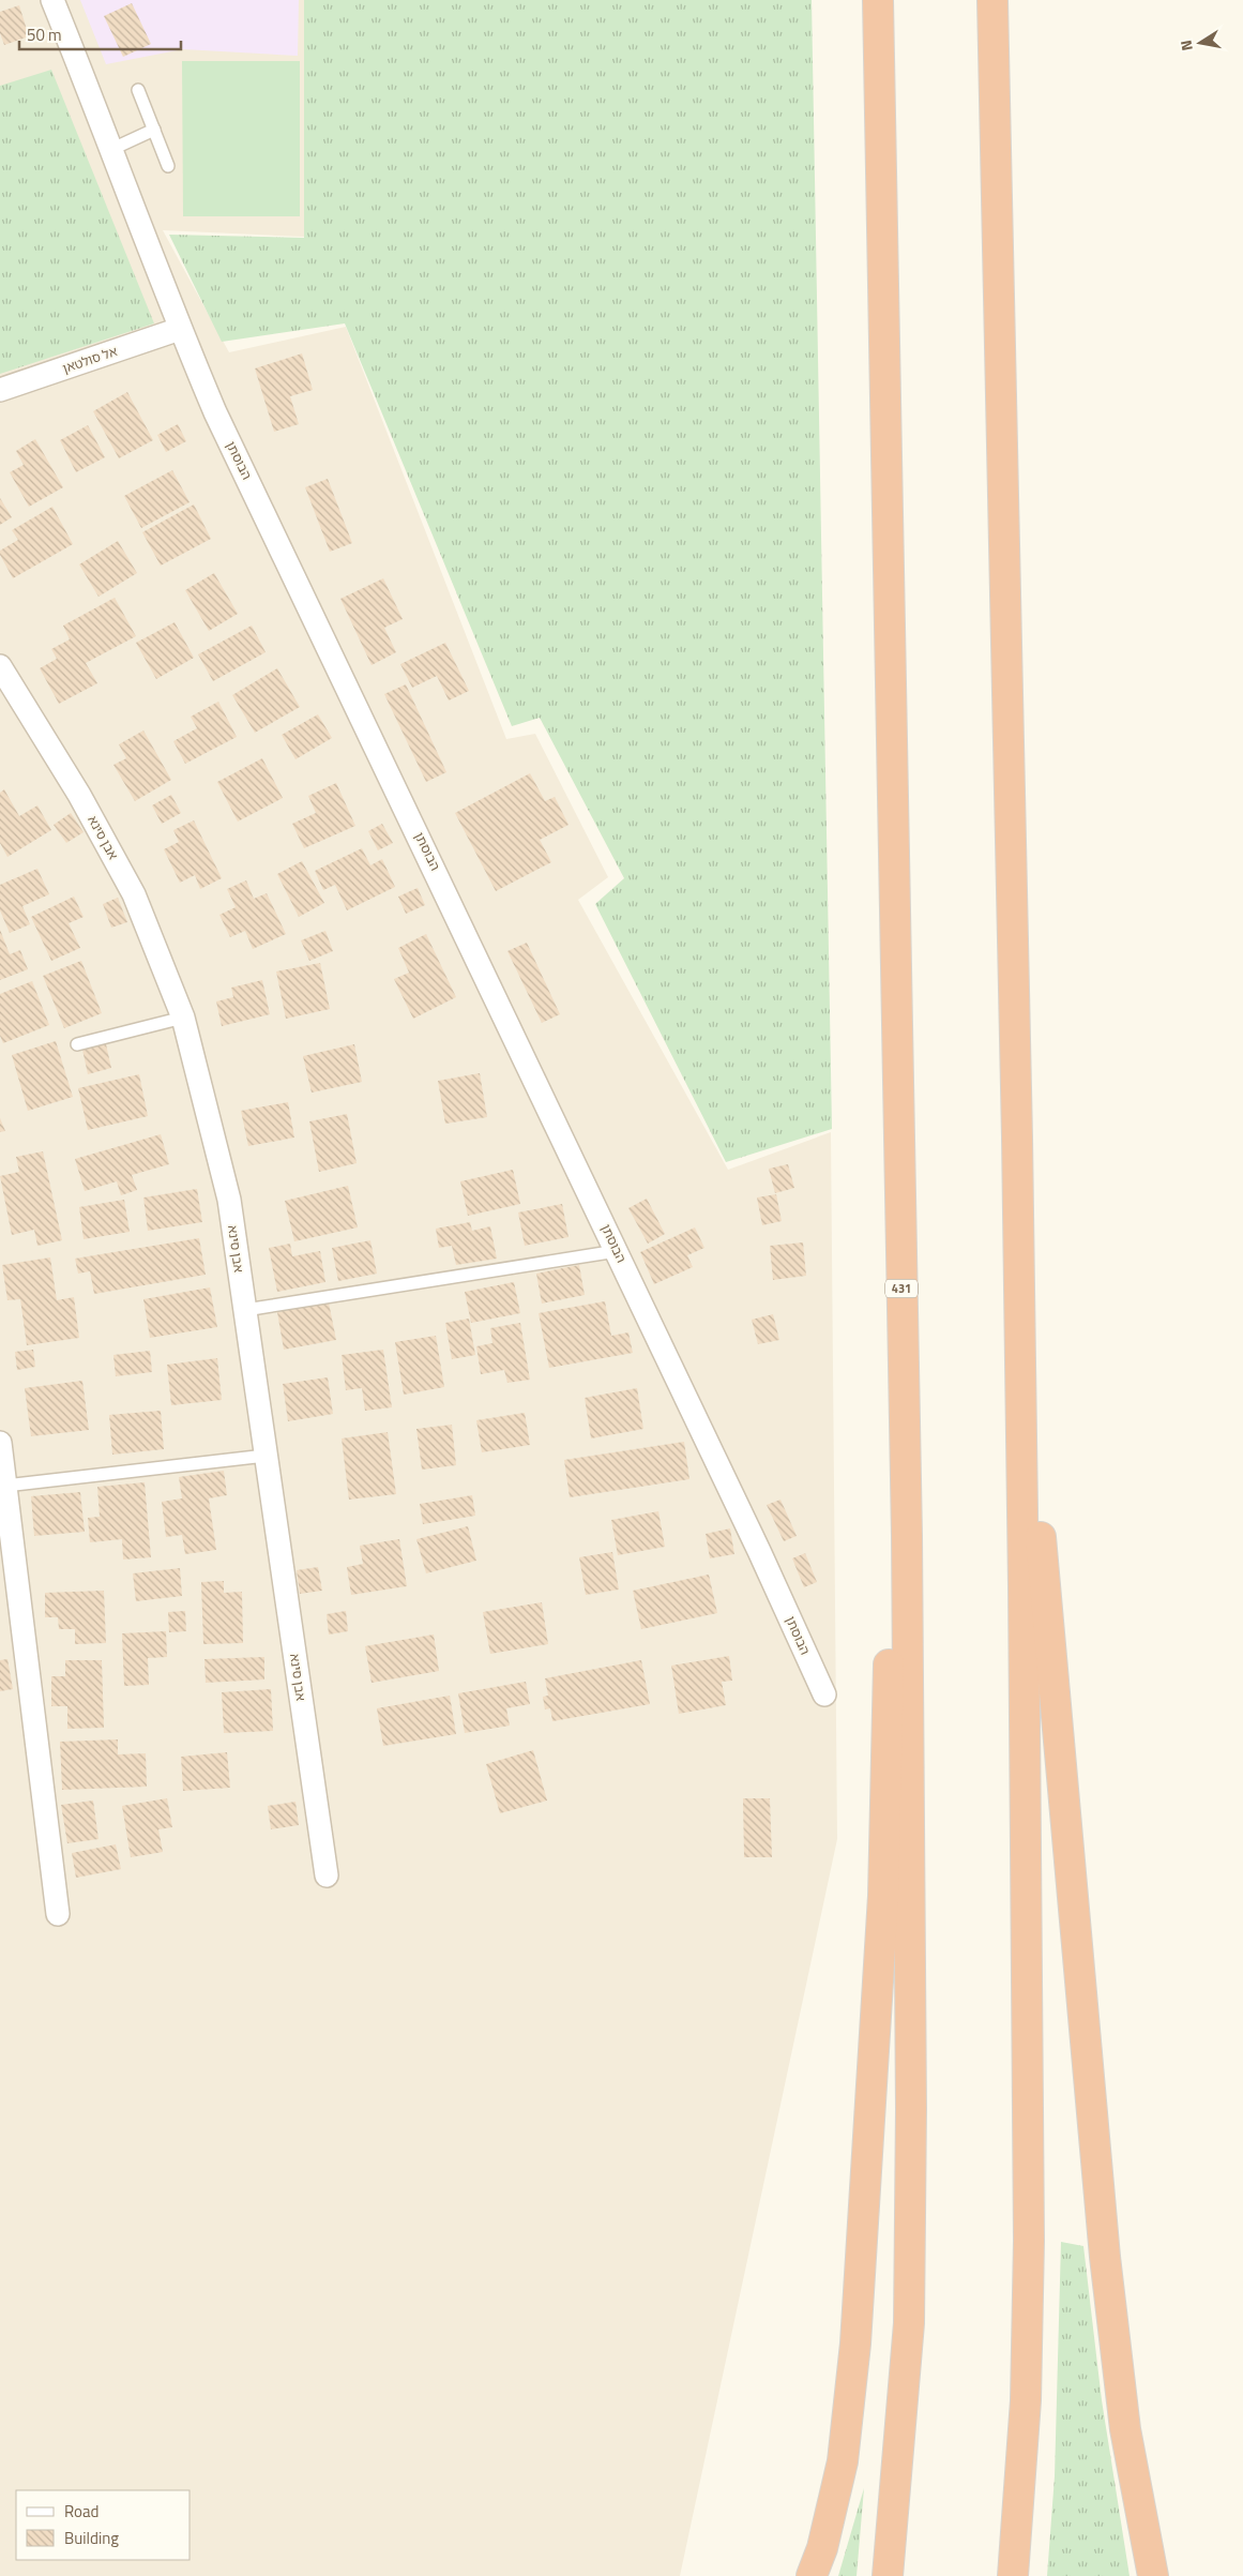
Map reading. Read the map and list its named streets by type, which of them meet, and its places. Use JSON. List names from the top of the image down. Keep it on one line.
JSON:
{"streets":{"highway":["431"],"street":["אל סולטאן","הבוסתן","אבן סינא"]},"crossings":[["אל סולטאן","הבוסתן"]],"legend":["Road","Building"],"scale_bar":"50 m","north":"left"}
